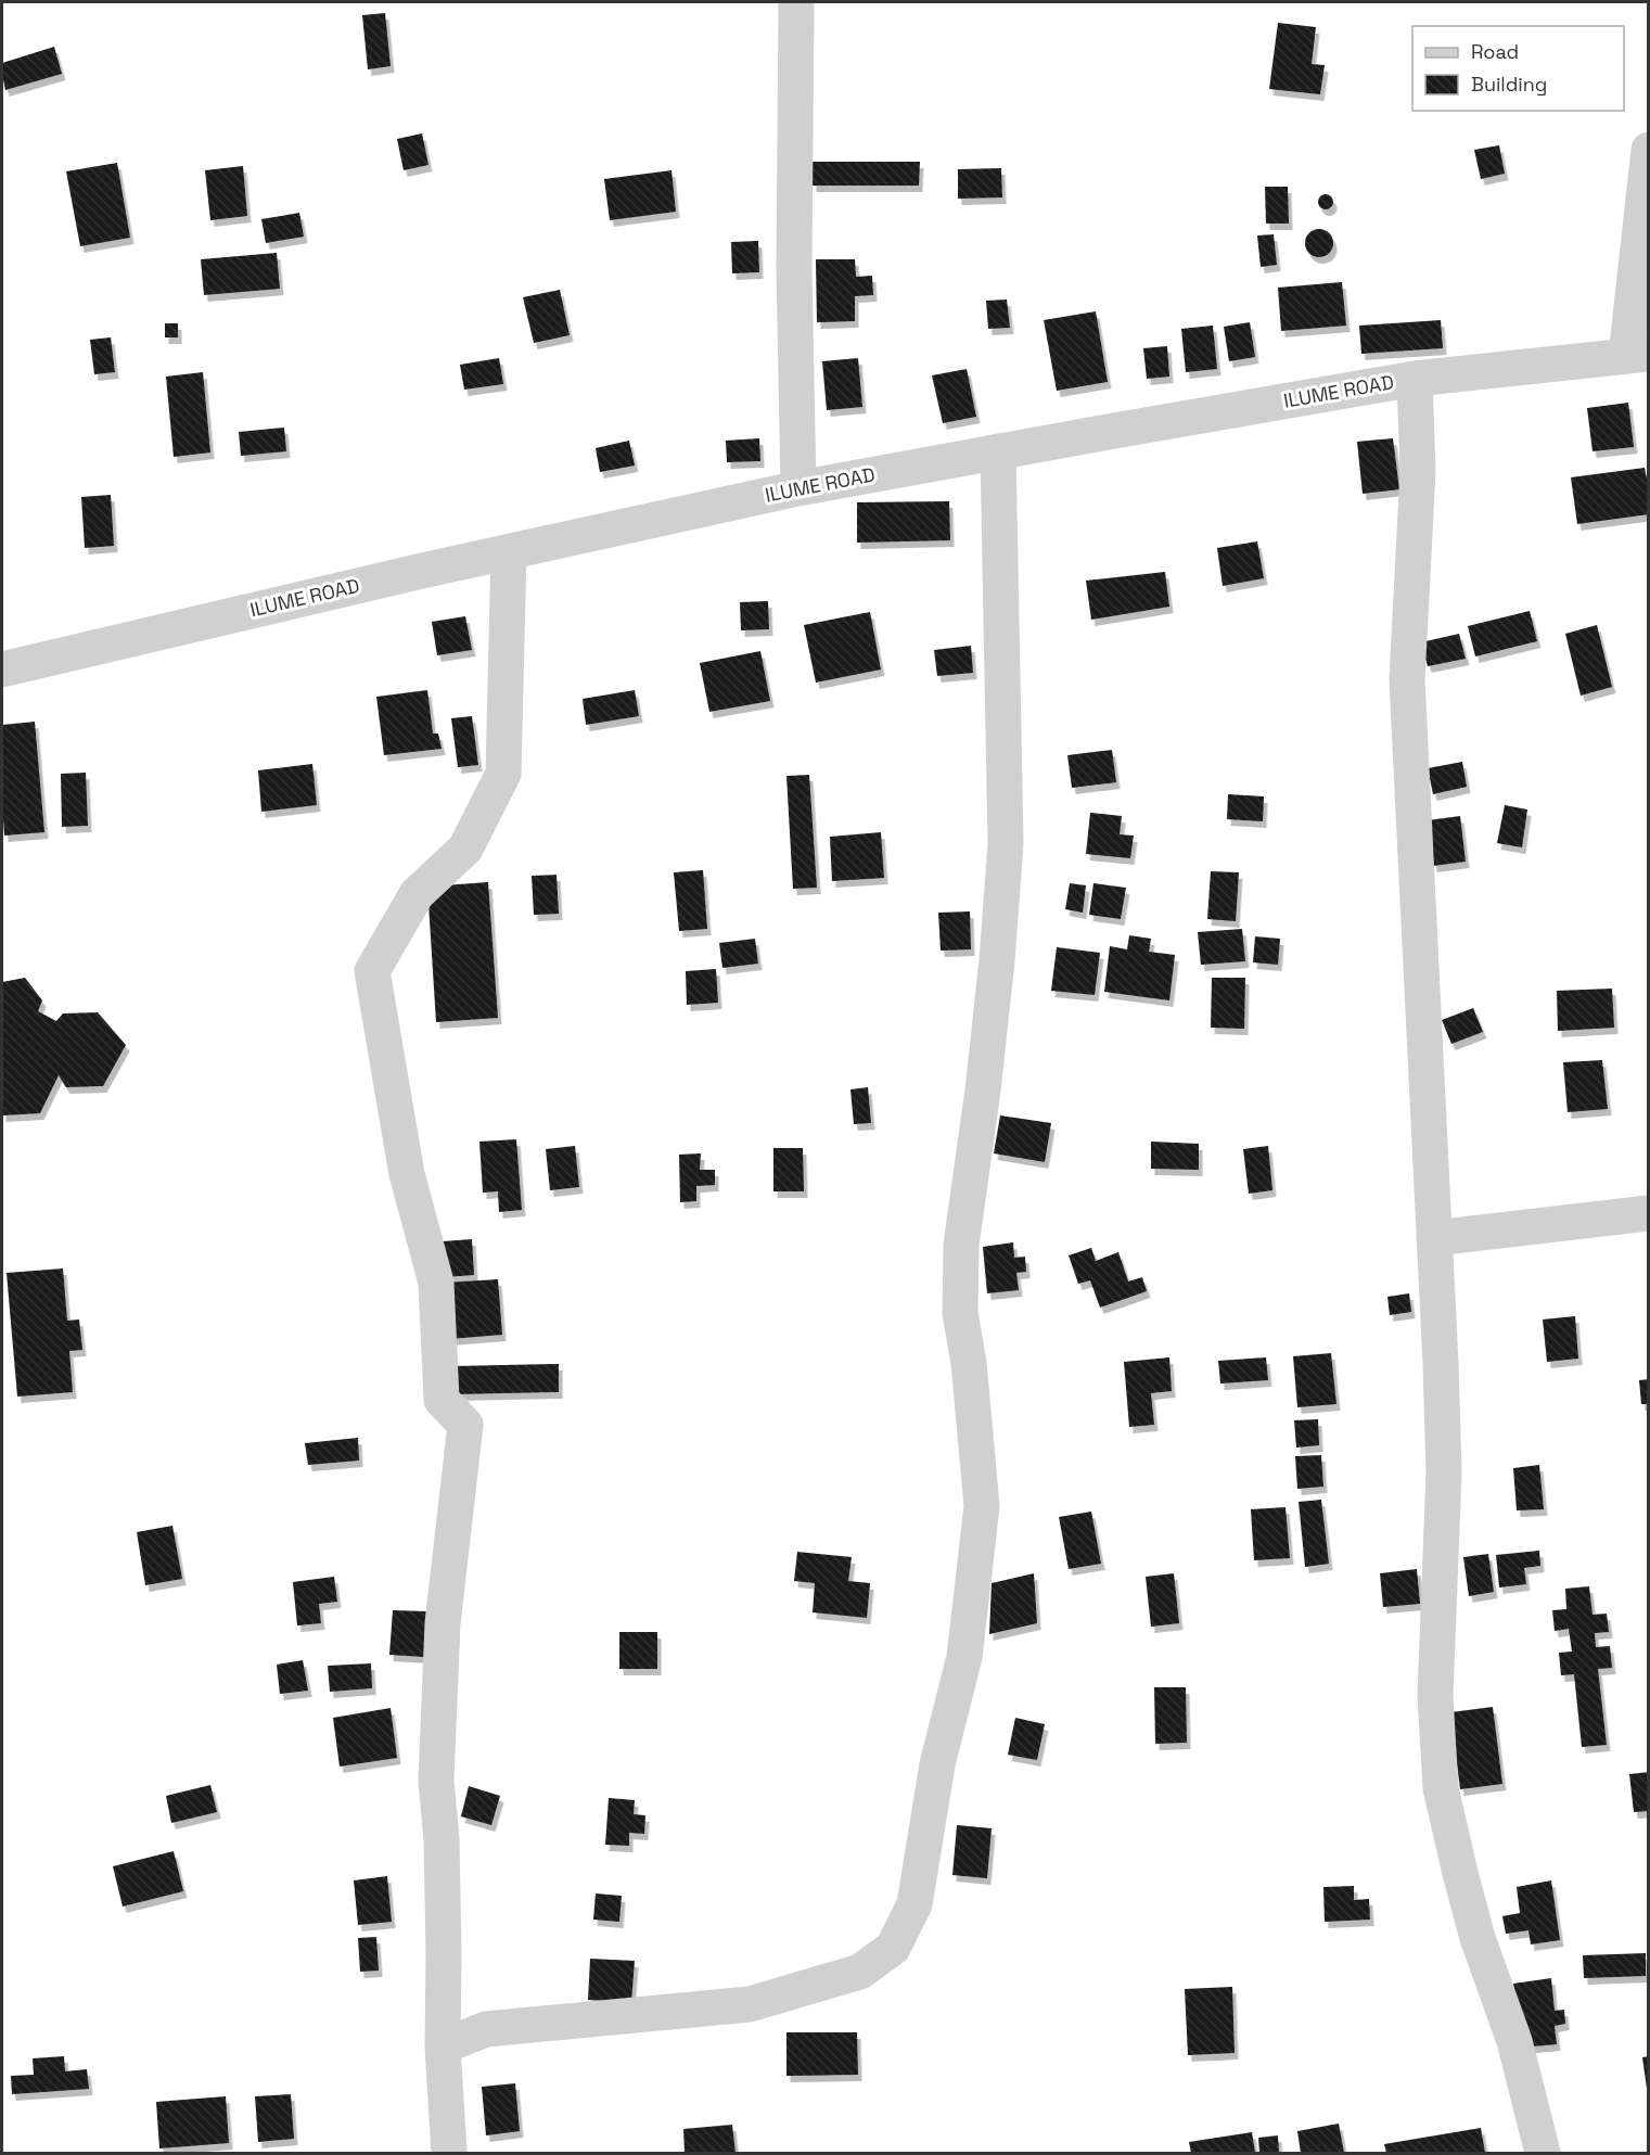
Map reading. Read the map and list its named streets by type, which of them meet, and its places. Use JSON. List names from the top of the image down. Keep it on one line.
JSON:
{"streets":{"street":["ILUME ROAD"]},"legend":["Road","Building"]}
